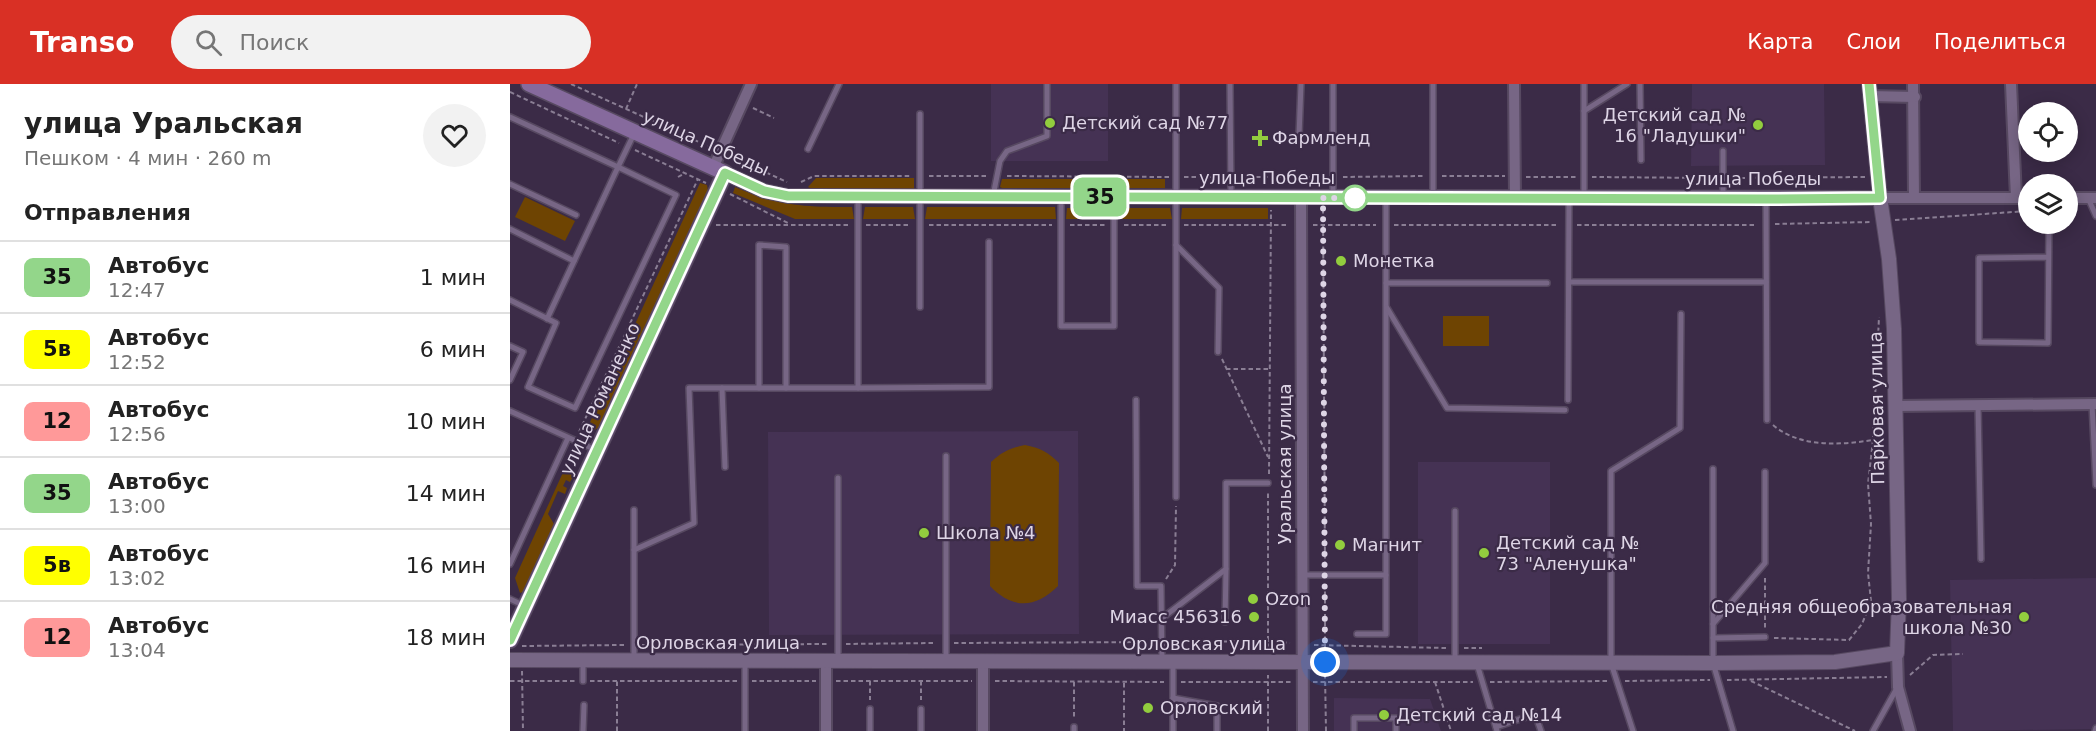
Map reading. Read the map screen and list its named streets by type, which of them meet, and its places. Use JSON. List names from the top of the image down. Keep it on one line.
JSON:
{"streets":{"main road":["улица Победы","улица Романенко"],"street":["Парковая улица","Уральская улица","Орловская улица"]},"crossings":[["улица Победы","улица Романенко"],["улица Победы","Парковая улица"],["улица Победы","Уральская улица"],["Парковая улица","Орловская улица"],["Уральская улица","Орловская улица"]],"places":{"other":["Детский сад №77","Детский сад № 16 \"Ладушки\"","Монетка","Школа №4","Магнит","Детский сад № 73 \"Аленушка\"","Ozon","Миасс 456316","Средняя общеобразовательная школа №30","Орловский","Детский сад №14"],"health":["Фармленд"]},"lines":["bus line 35"],"page":{"header":"Transo","search":"Поиск","nav":["Карта","Слои","Поделиться"],"heading":[["улица Уральская","Пешком · 4 мин · 260 m"],"Отправления"],"on_map":"35","list":[{"mark":"35","name":"Автобус","note":"12:47","value":"1 мин"},{"mark":"5в","name":"Автобус","note":"12:52","value":"6 мин"},{"mark":"12","name":"Автобус","note":"12:56","value":"10 мин"},{"mark":"35","name":"Автобус","note":"13:00","value":"14 мин"},{"mark":"5в","name":"Автобус","note":"13:02","value":"16 мин"},{"mark":"12","name":"Автобус","note":"13:04","value":"18 мин"}]}}
